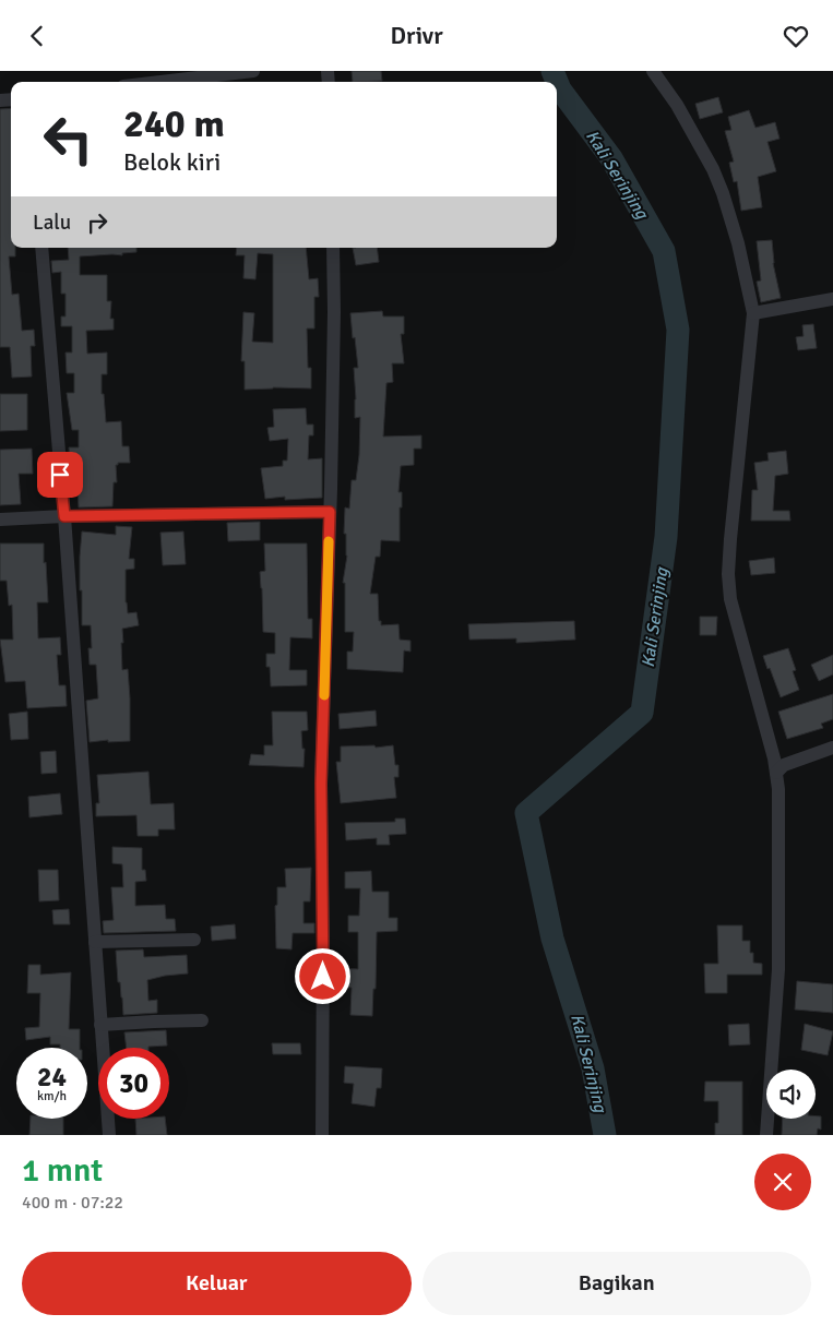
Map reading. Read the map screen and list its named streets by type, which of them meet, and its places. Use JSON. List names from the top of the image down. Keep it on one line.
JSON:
{"water":["Kali Serinjing"],"page":{"header":"Drivr","turn":["240 m","Belok kiri"],"then":"Lalu","speed":"24 km/h","limit":"30","heading":["1 mnt","400 m · 07:22"],"buttons":["Keluar","Bagikan"]}}
